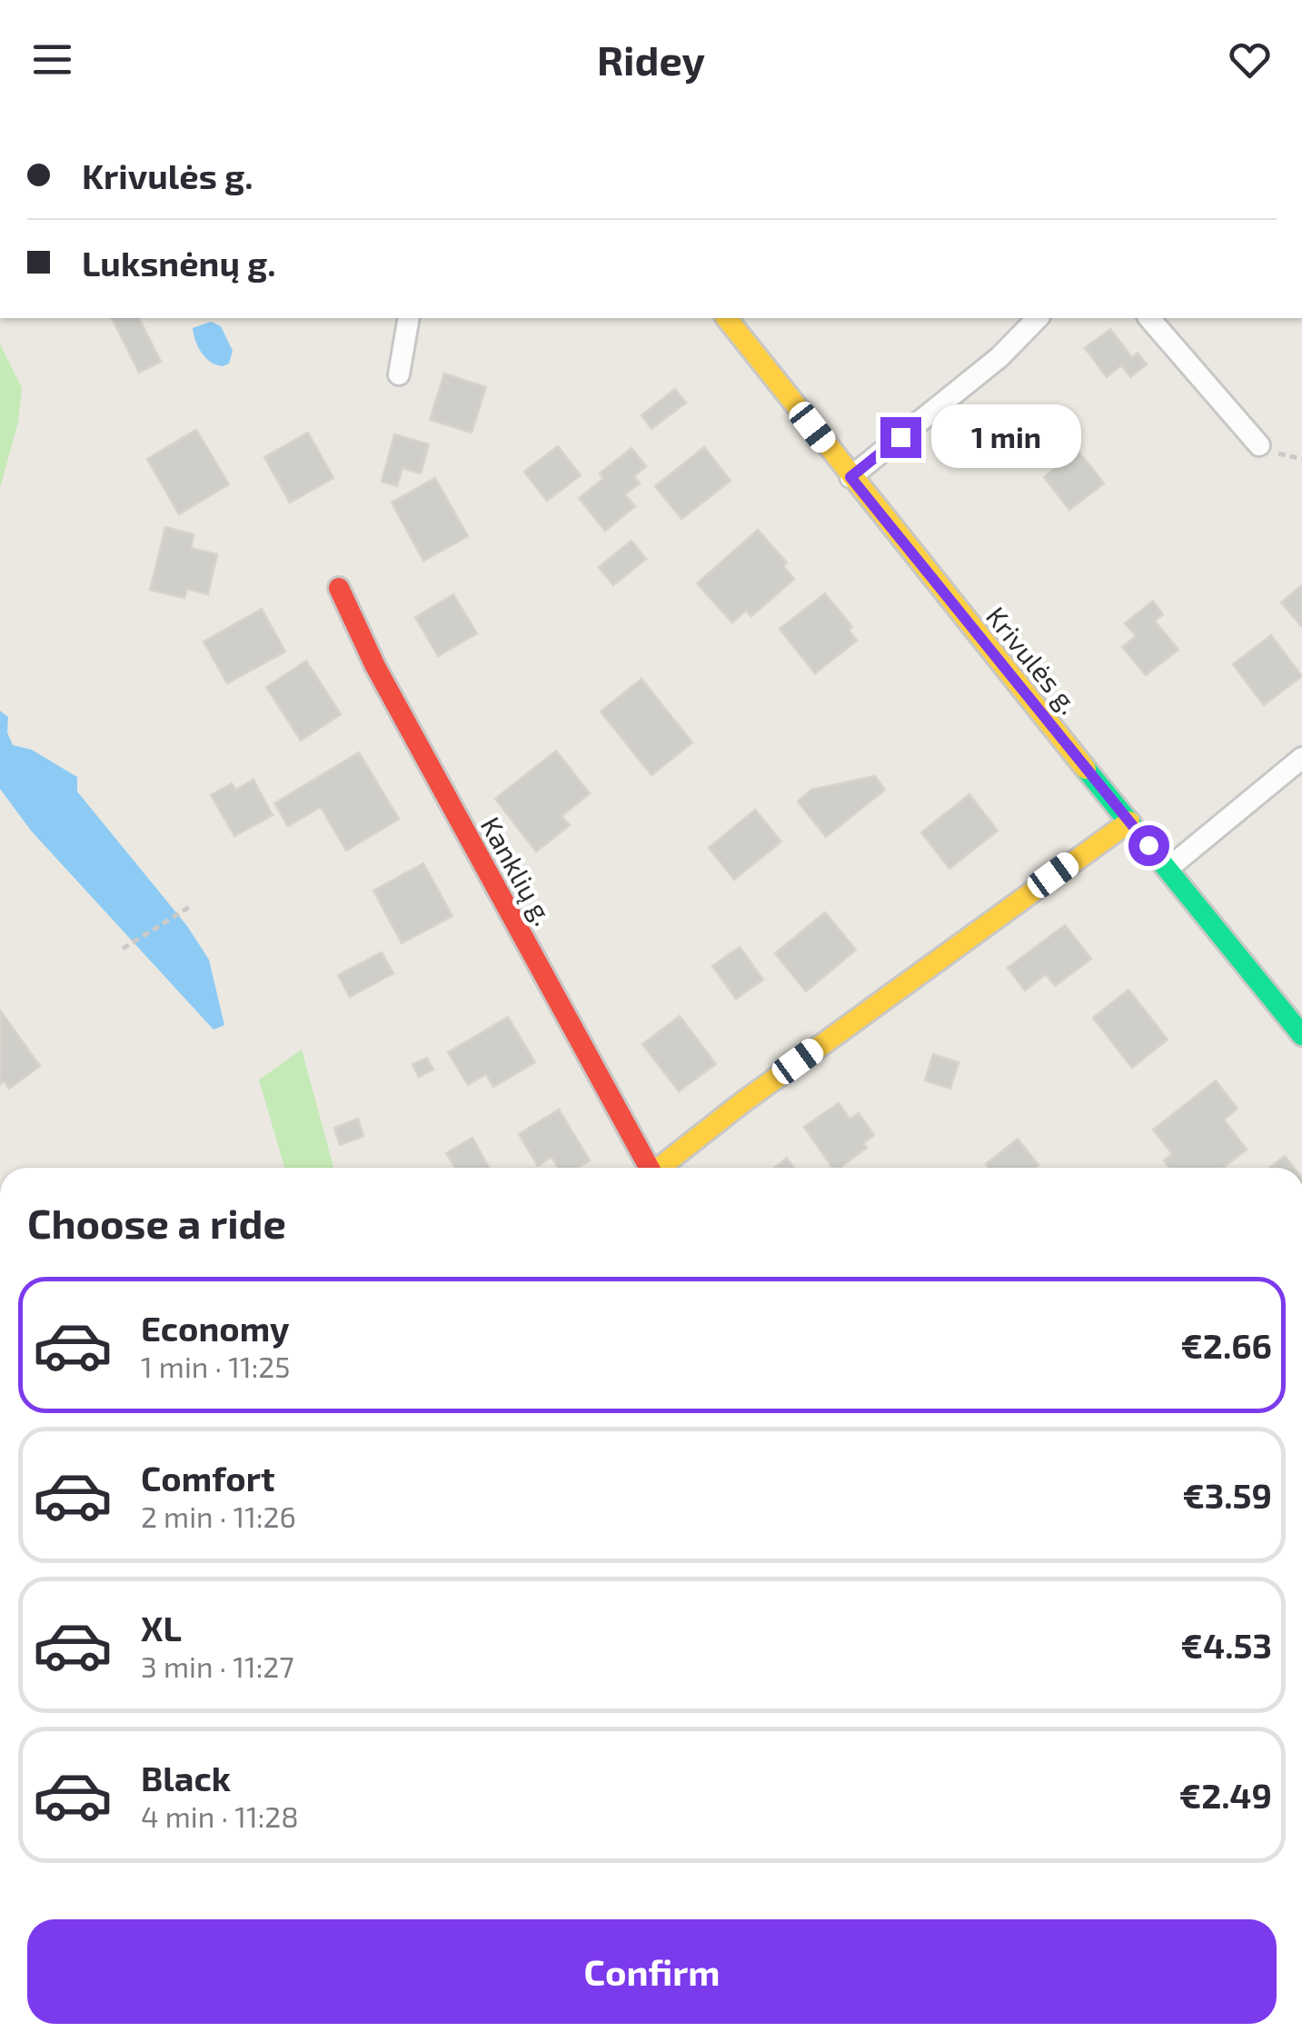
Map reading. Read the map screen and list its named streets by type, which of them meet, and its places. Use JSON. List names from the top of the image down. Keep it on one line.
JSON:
{"streets":{"street":["Krivulės g.","Kanklių g."]},"page":{"header":"Ridey","banner":["Krivulės g.","Luksnėnų g."],"bubble":"1 min","heading":"Choose a ride","list":[{"name":"Economy","note":"1 min · 11:25","value":"€2.66"},{"name":"Comfort","note":"2 min · 11:26","value":"€3.59"},{"name":"XL","note":"3 min · 11:27","value":"€4.53"},{"name":"Black","note":"4 min · 11:28","value":"€2.49"}],"buttons":"Confirm"}}
